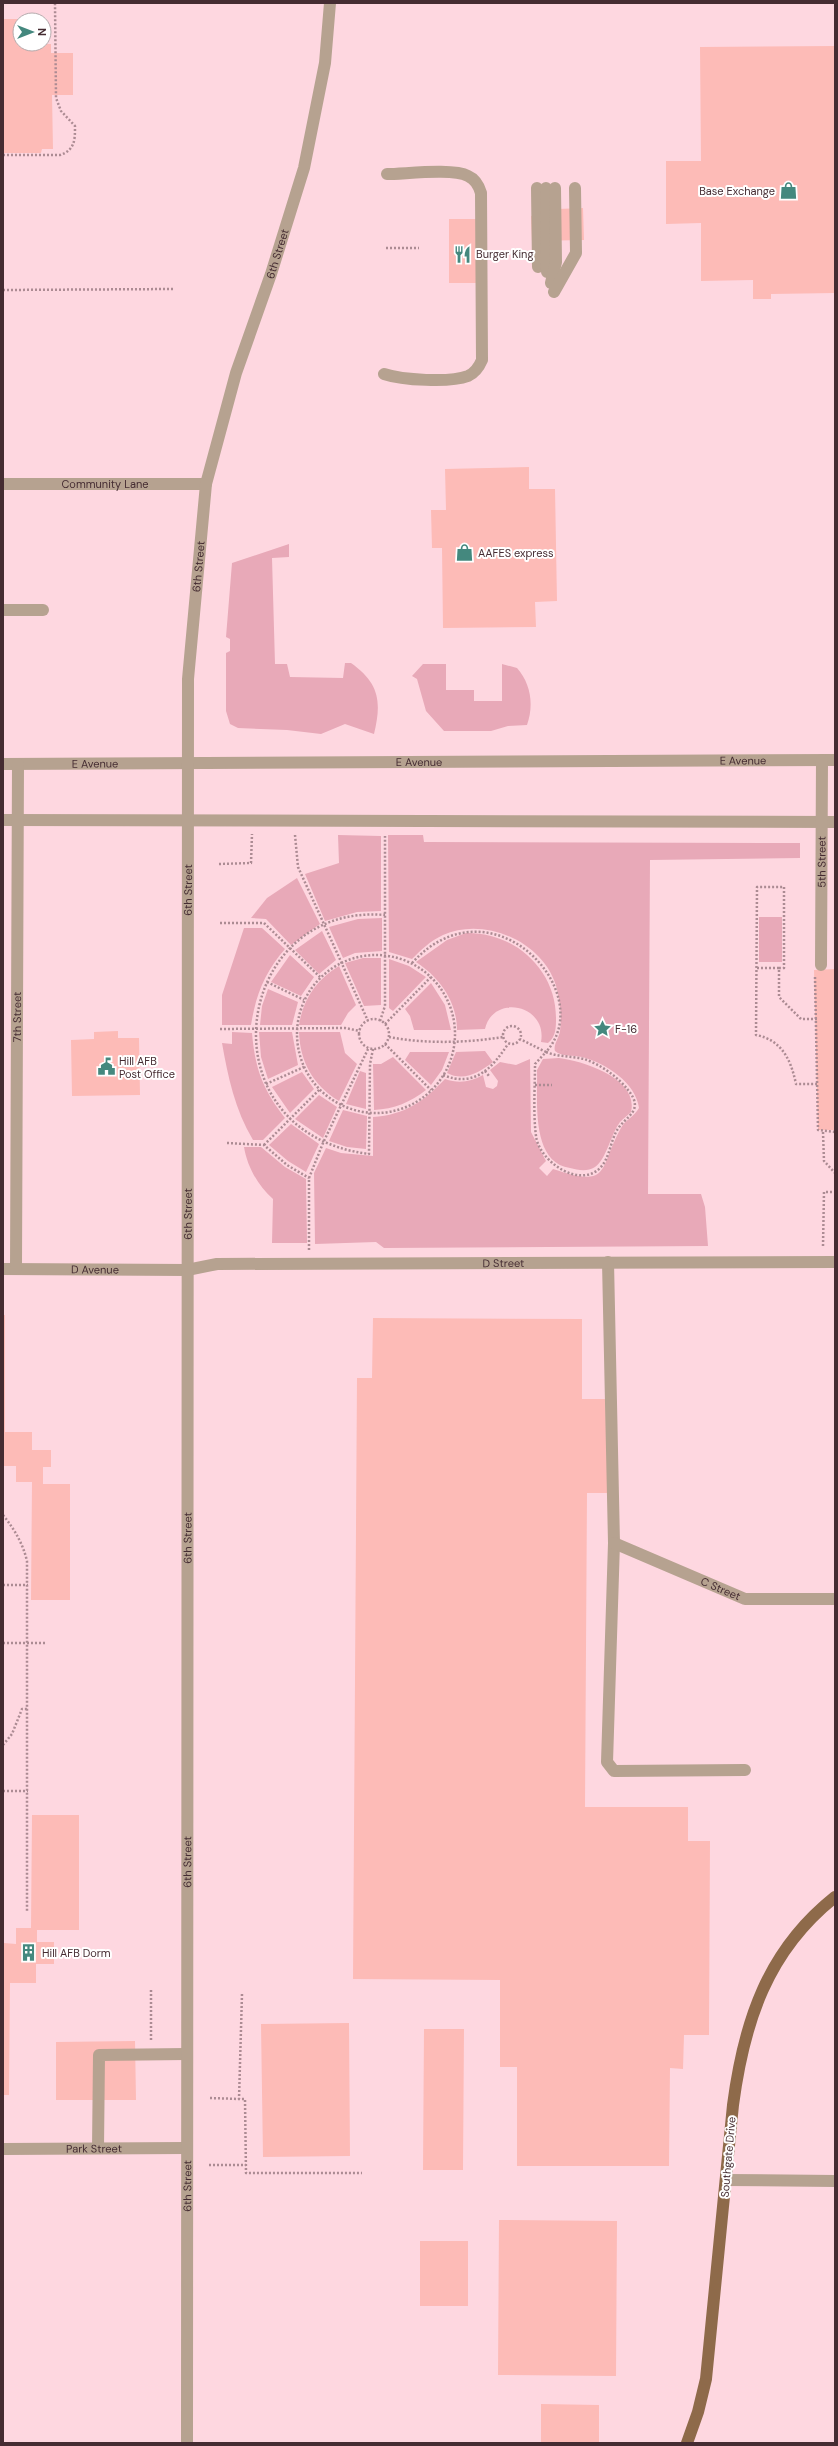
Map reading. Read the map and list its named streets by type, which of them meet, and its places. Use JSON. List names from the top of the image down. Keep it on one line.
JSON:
{"streets":{"main road":["Southgate Drive"],"street":["6th Street","Community Lane","E Avenue","5th Street","7th Street","D Street","D Avenue","C Street","Park Street"]},"crossings":[["6th Street","Community Lane"],["6th Street","E Avenue"],["6th Street","D Street"],["6th Street","D Avenue"],["6th Street","Park Street"],["E Avenue","5th Street"],["E Avenue","7th Street"],["7th Street","D Avenue"],["D Street","D Avenue"]],"places":{"shop":["Base Exchange","AAFES express"],"restaurant":["Burger King"],"place":["F-16"],"public building":["Hill AFB Post Office"],"building":["Hill AFB Dorm"]},"north":"right"}
